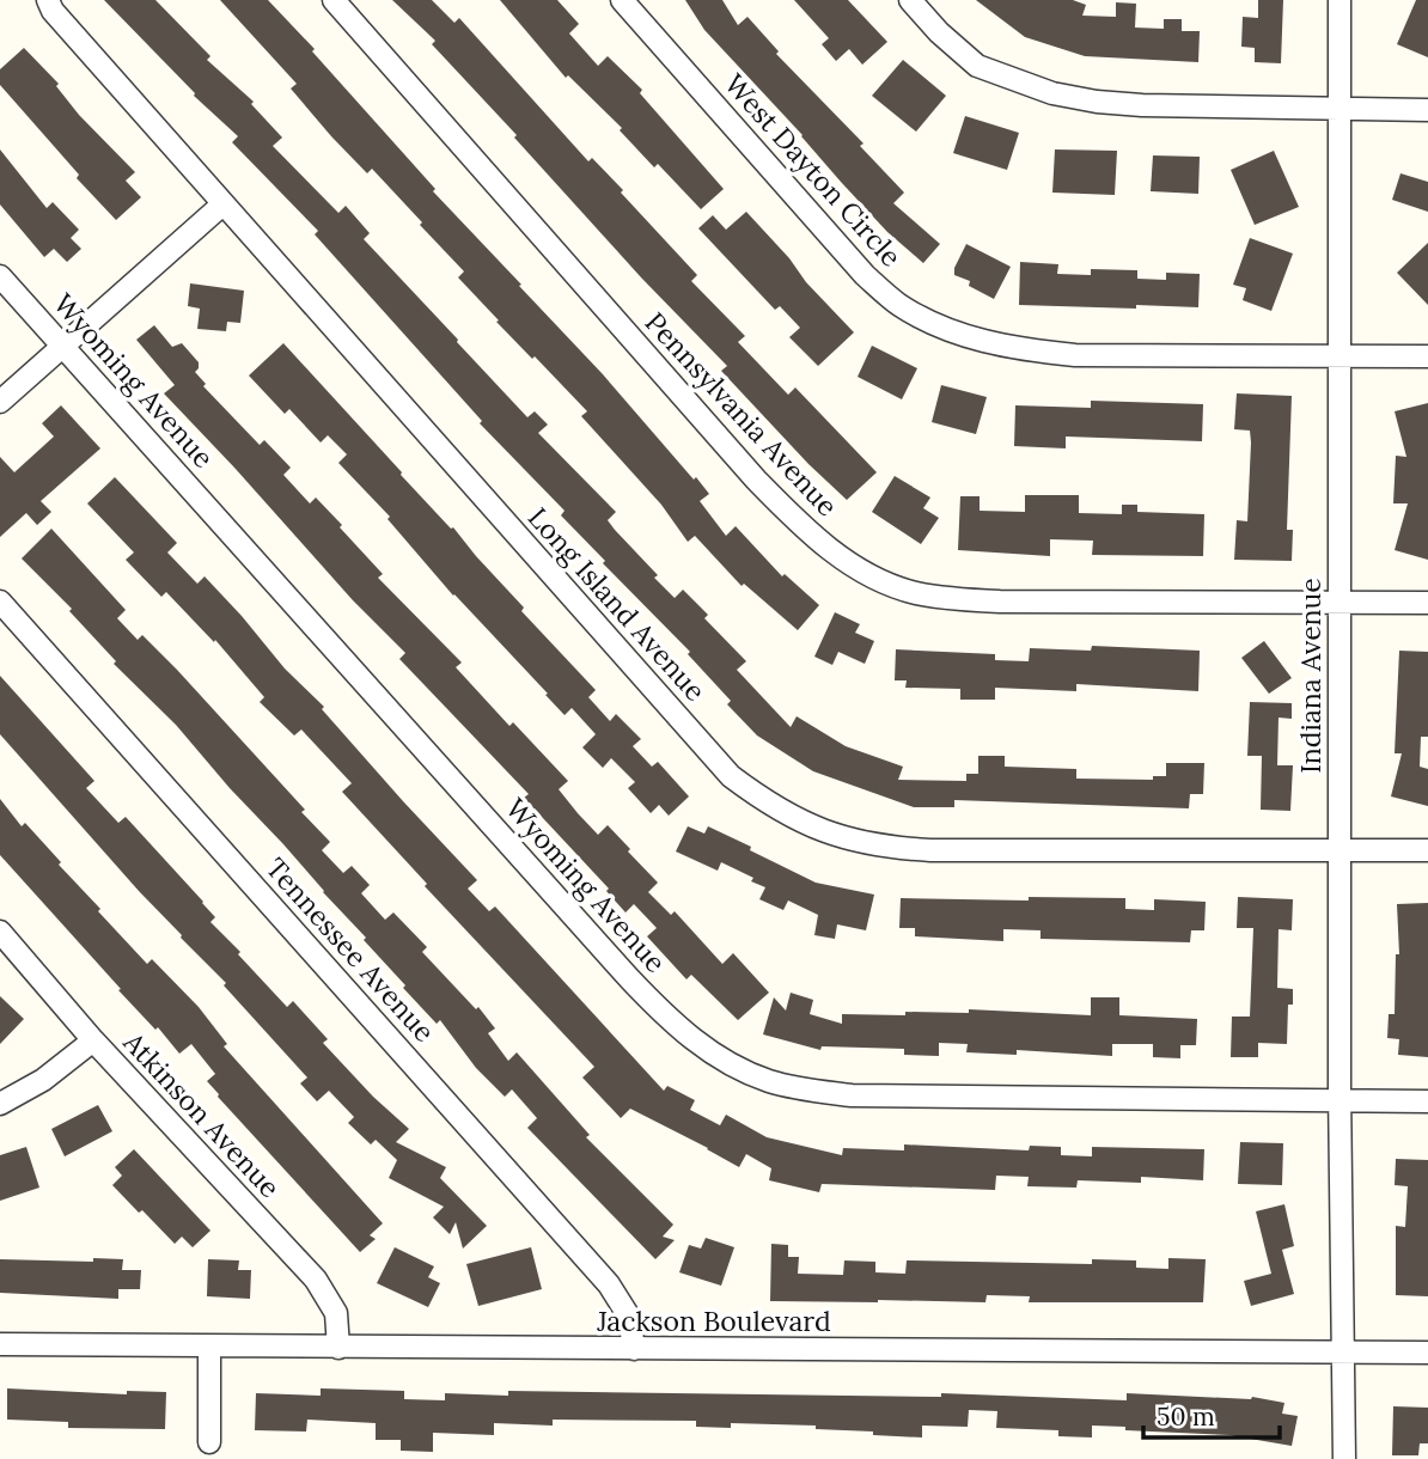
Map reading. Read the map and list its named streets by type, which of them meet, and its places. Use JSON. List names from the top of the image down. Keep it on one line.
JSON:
{"streets":{"street":["West Dayton Circle","Wyoming Avenue","Pennsylvania Avenue","Long Island Avenue","Indiana Avenue","Tennessee Avenue","Atkinson Avenue","Jackson Boulevard"]},"crossings":[["West Dayton Circle","Indiana Avenue"],["Wyoming Avenue","Indiana Avenue"],["Pennsylvania Avenue","Indiana Avenue"],["Long Island Avenue","Indiana Avenue"],["Indiana Avenue","Jackson Boulevard"],["Tennessee Avenue","Jackson Boulevard"],["Atkinson Avenue","Jackson Boulevard"]],"scale_bar":"50 m"}
